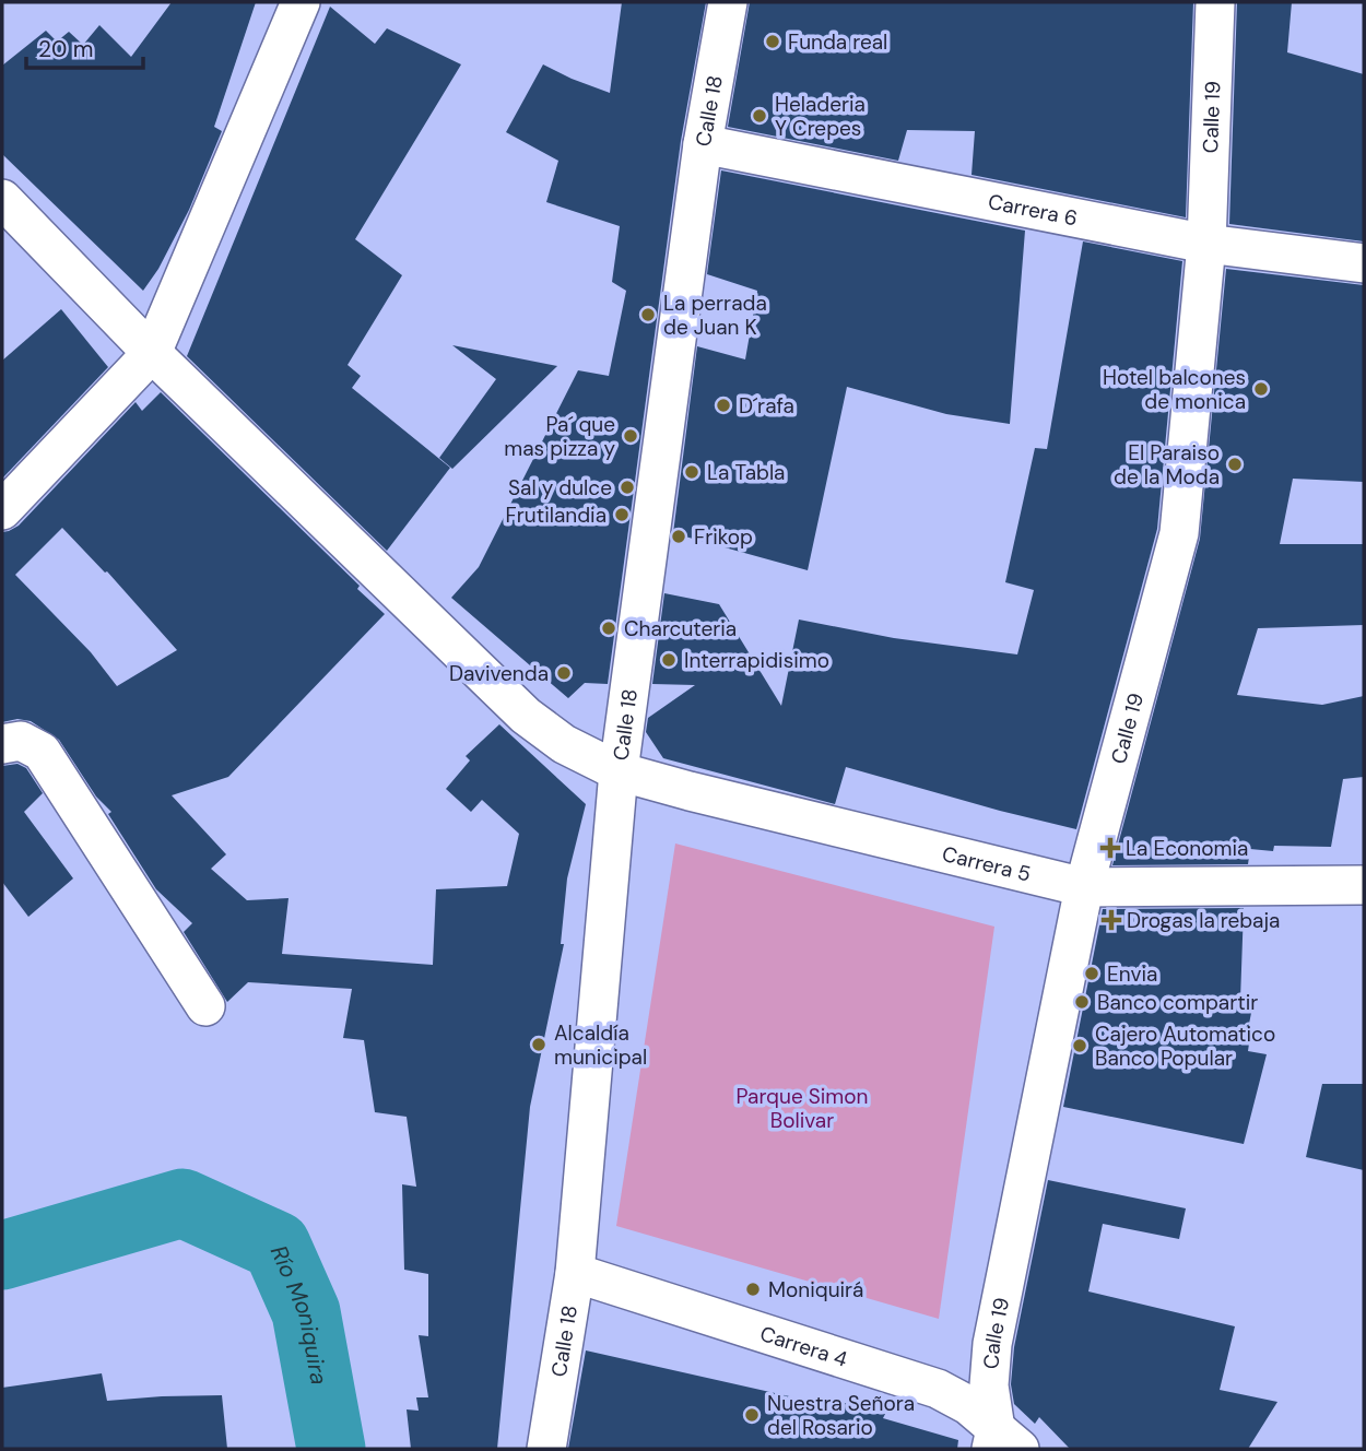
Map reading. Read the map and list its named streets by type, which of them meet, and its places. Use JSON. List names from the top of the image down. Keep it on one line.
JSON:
{"streets":{"street":["Calle 18","Calle 19","Carrera 6","Carrera 5","Carrera 4"]},"crossings":[["Calle 18","Carrera 6"],["Calle 18","Carrera 5"],["Calle 18","Carrera 4"],["Calle 19","Carrera 6"],["Calle 19","Carrera 5"],["Calle 19","Carrera 4"]],"water":["Río Moniquira"],"parks":["Parque Simon Bolivar"],"places":{"other":["Funda real","Heladeria Y Crepes","La perrada de Juan K","Hotel balcones de monica","D´rafa","Pa´ que mas pizza y","El Paraiso de la Moda","La Tabla","Sal y dulce","Frutilandia","Frikop","Charcuteria","Interrapidisimo","Davivenda","Envia","Banco compartir","Alcaldía municipal","Cajero Automatico Banco Popular","Moniquirá","Nuestra Señora del Rosario"],"health":["La Economia","Drogas la rebaja"]},"scale_bar":"20 m"}
